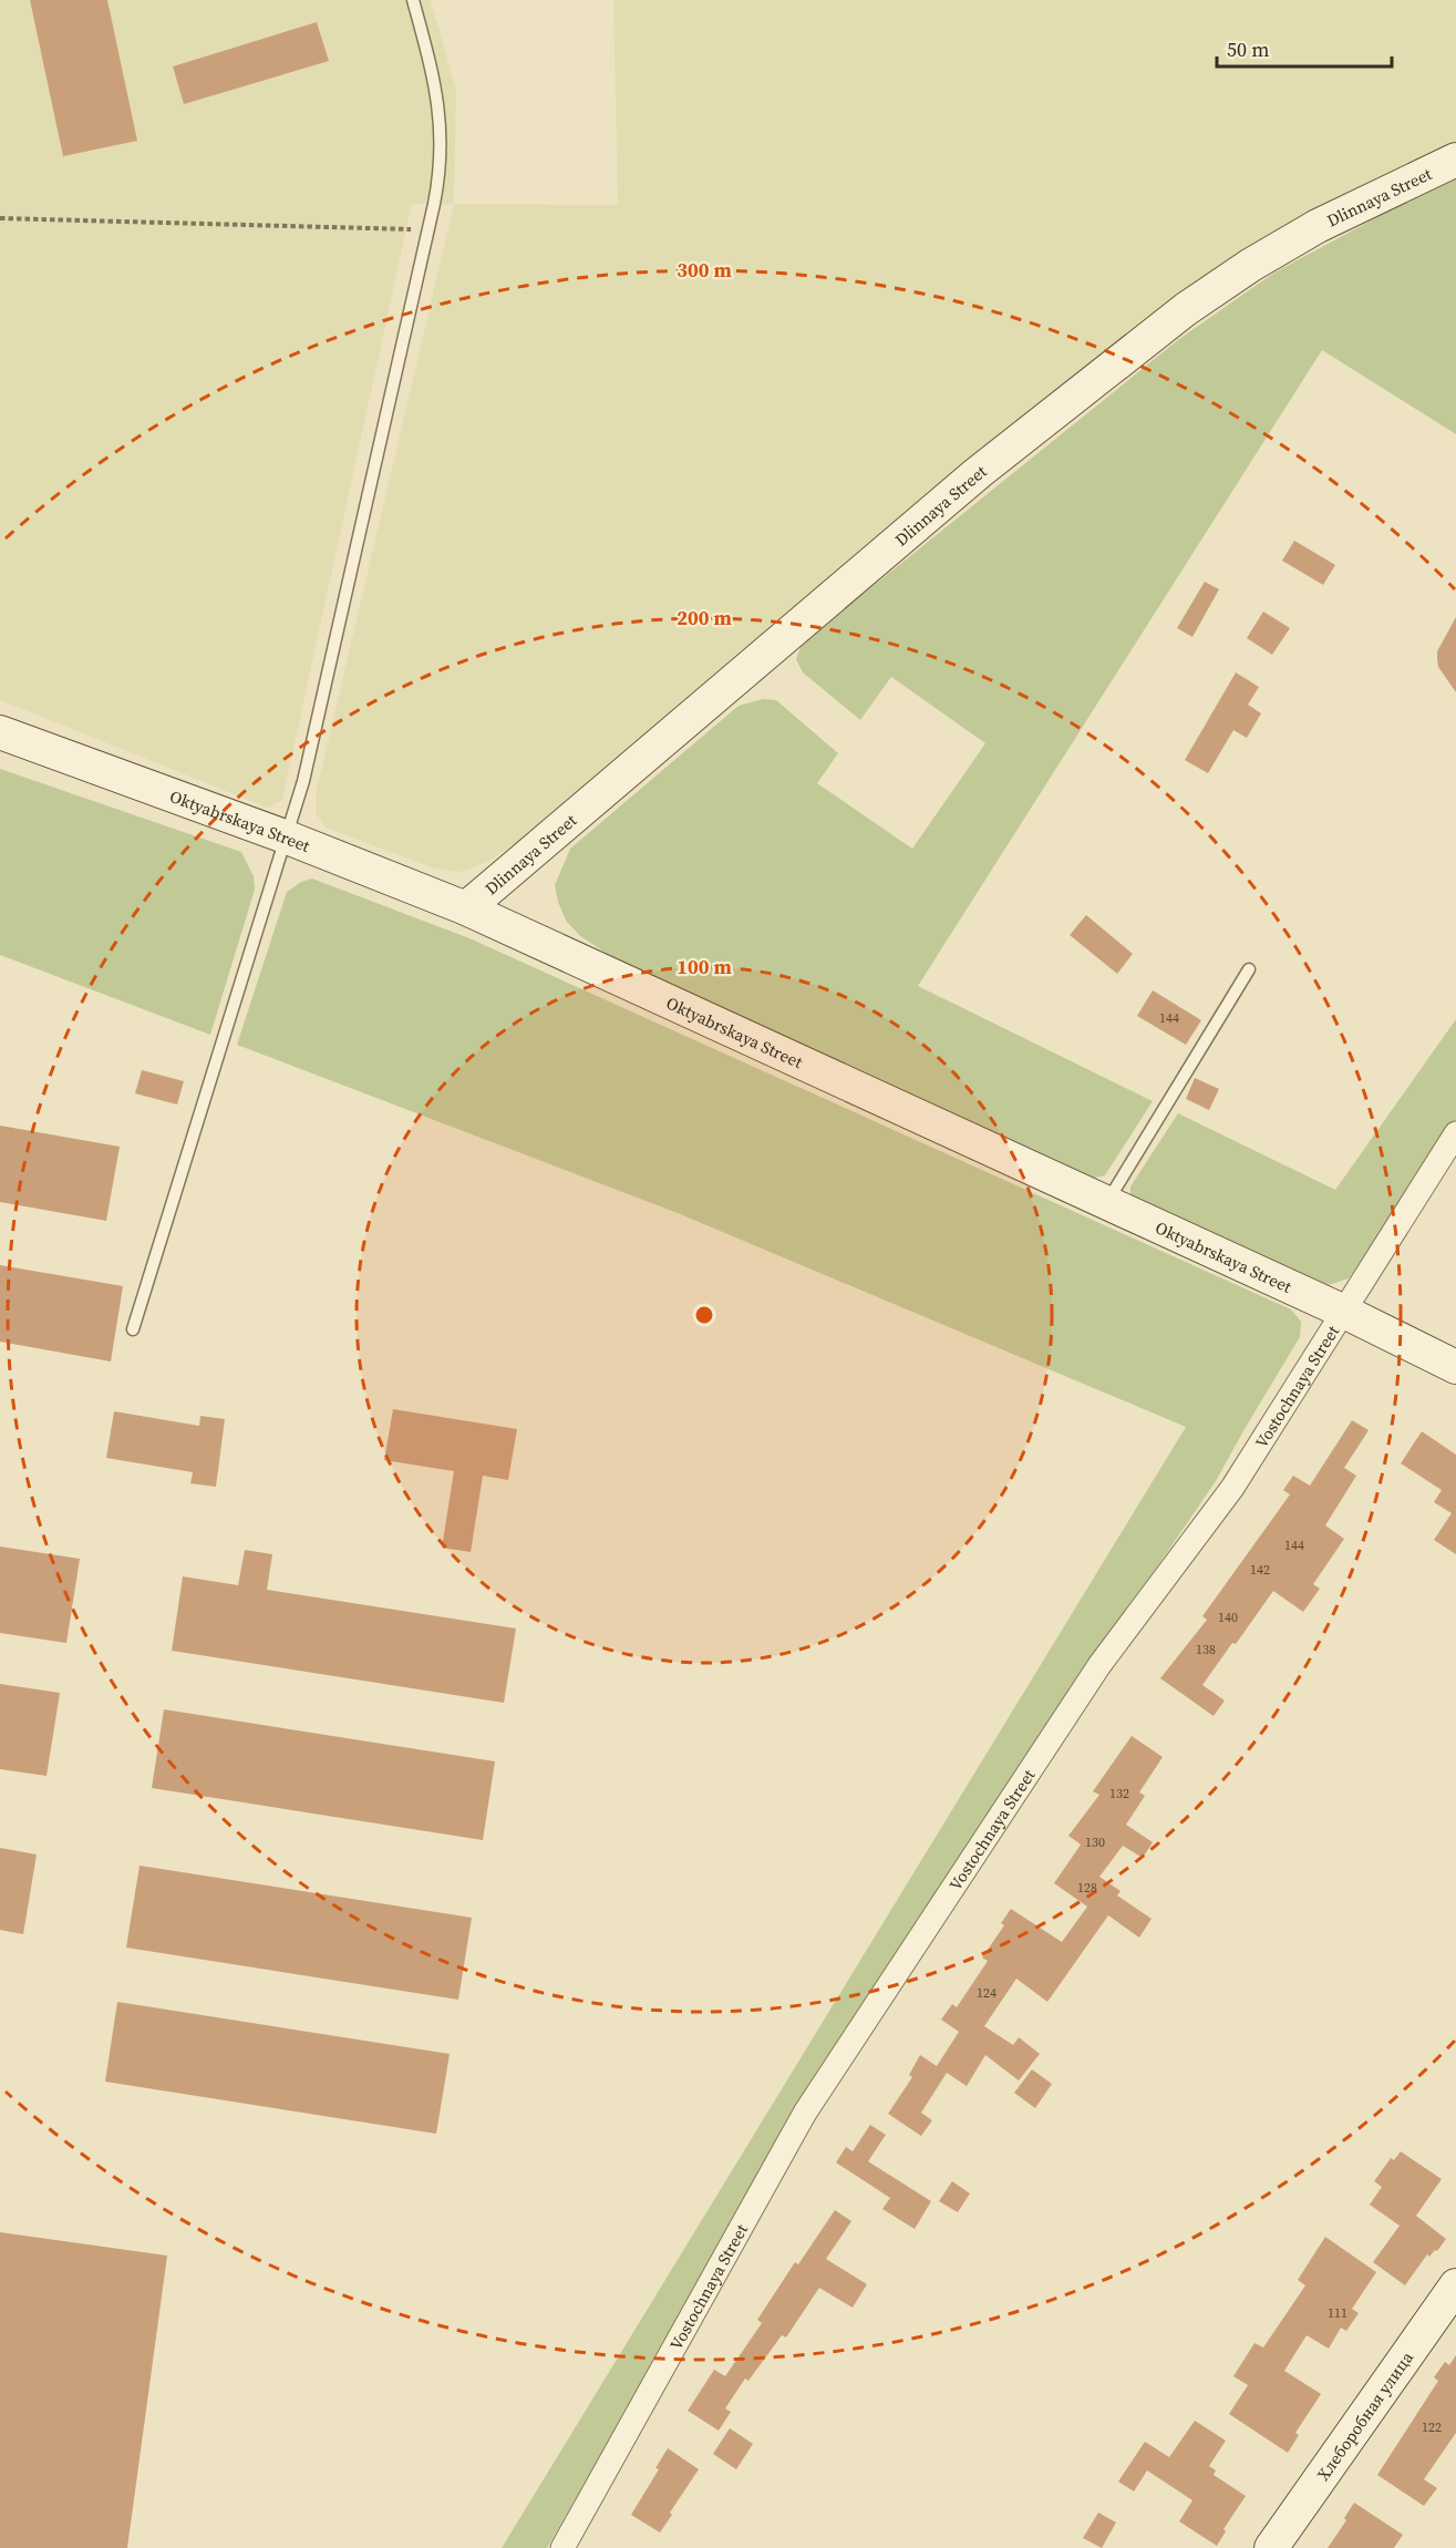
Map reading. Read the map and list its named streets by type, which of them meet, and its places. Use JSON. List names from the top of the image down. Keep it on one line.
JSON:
{"streets":{"street":["Dlinnaya Street","Oktyabrskaya Street","Vostochnaya Street","Хлеборобная улица"]},"crossings":[["Dlinnaya Street","Oktyabrskaya Street"],["Oktyabrskaya Street","Vostochnaya Street"]],"house_numbers":["144","144","142","140","138","132","130","128","124","111","122"],"scale_bar":"50 m","rings":["300 m","200 m","100 m"]}
